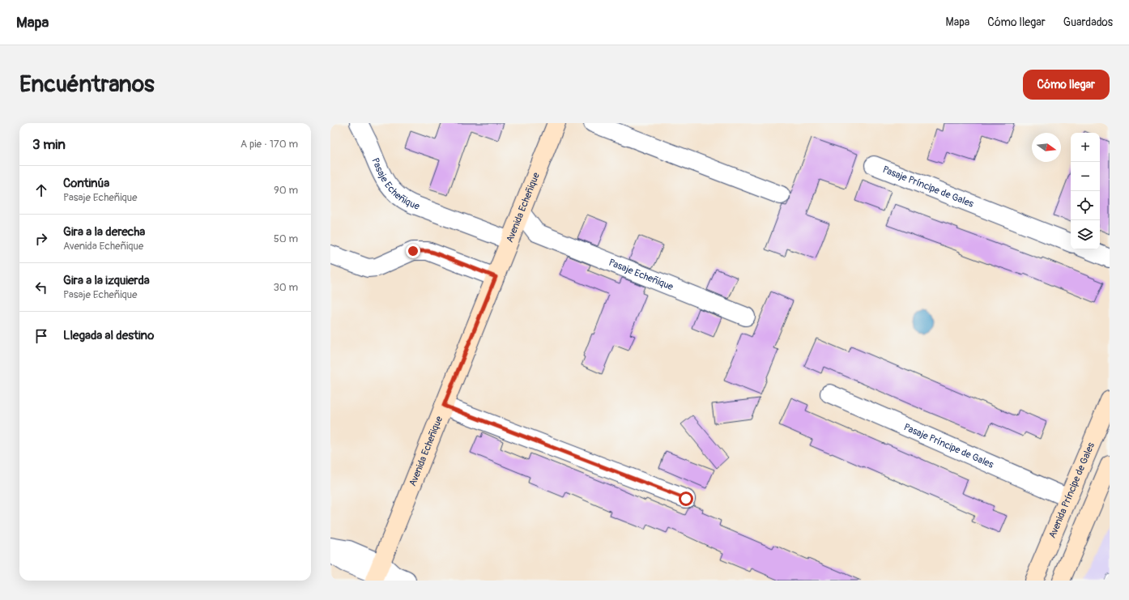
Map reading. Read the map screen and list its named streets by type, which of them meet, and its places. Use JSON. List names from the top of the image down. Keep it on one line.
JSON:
{"streets":{"street":["Pasaje Echeñique","Pasaje Príncipe de Gales","Avenida Echeñique","Avenida Príncipe de Gales"]},"crossings":[["Pasaje Echeñique","Avenida Echeñique"],["Pasaje Príncipe de Gales","Avenida Príncipe de Gales"]],"north":"right","page":{"header":"Mapa","nav":["Mapa","Cómo llegar","Guardados"],"buttons":"Cómo llegar","title":"Encuéntranos","heading":["3 min","A pie · 170 m"],"map_buttons":["+","−"],"list":[["Continúa","Pasaje Echeñique","90 m"],["Gira a la derecha","Avenida Echeñique","50 m"],["Gira a la izquierda","Pasaje Echeñique","30 m"],"Llegada al destino"]}}
